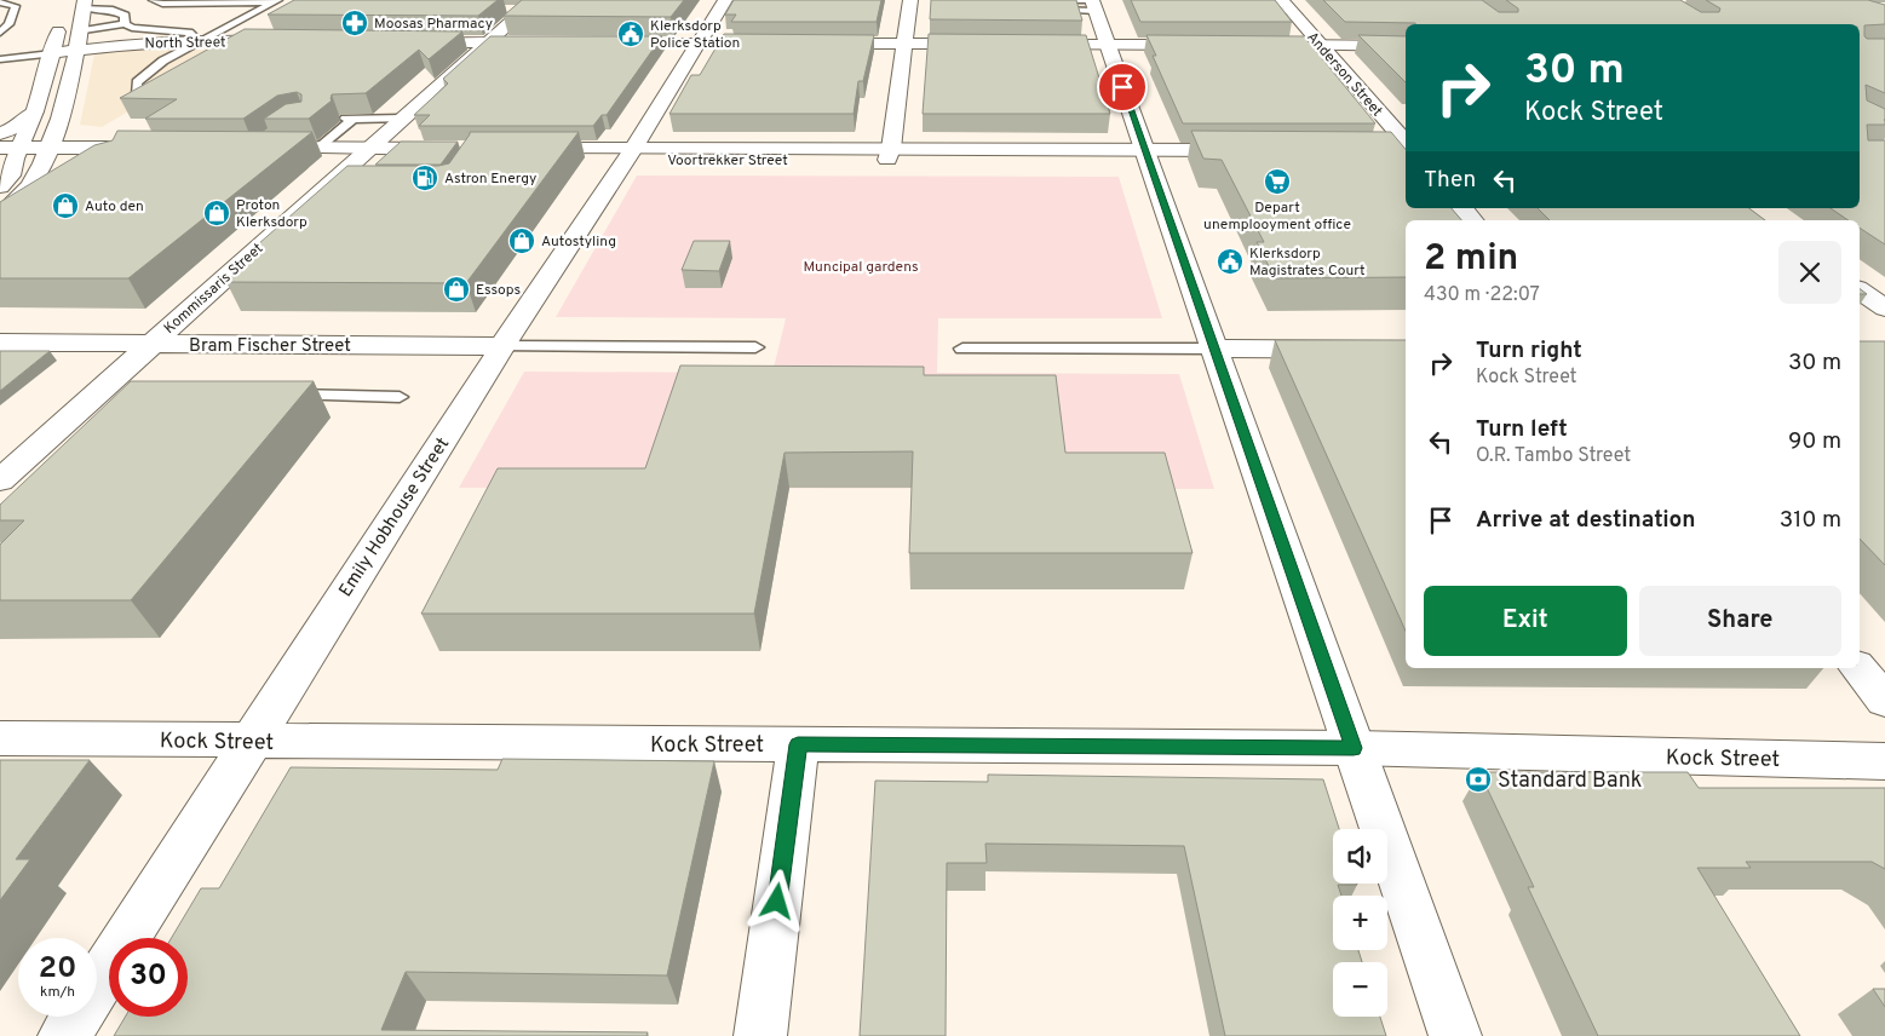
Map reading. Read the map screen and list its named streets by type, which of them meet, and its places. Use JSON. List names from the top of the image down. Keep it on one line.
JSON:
{"streets":{"street":["North Street","Anderson Street","Voortrekker Street","Kommissaris Street","Bram Fischer Street","Emily Hobhouse Street","Kock Street"]},"crossings":[["Voortrekker Street","Emily Hobhouse Street"],["Kommissaris Street","Bram Fischer Street"],["Bram Fischer Street","Emily Hobhouse Street"],["Emily Hobhouse Street","Kock Street"]],"parks":["Muncipal gardens"],"places":{"pharmacy":["Moosas Pharmacy"],"public building":["Klerksdorp Police Station","Klerksdorp Magistrates Court"],"fuel station":["Astron Energy"],"supermarket":["Depart unemplooyment office"],"shop":["Auto den","Proton Klerksdorp","Autostyling","Essops"],"bank":["Standard Bank"]},"page":{"turn":["30 m","Kock Street"],"then":"Then","heading":["2 min","430 m · 22:07"],"list":[{"name":"Turn right","note":"Kock Street","value":"30 m"},{"name":"Turn left","note":"O.R. Tambo Street","value":"90 m"},{"name":"Arrive at destination","value":"310 m"}],"buttons":["Exit","Share"],"map_buttons":["+","−"],"speed":"20 km/h","limit":"30"}}
